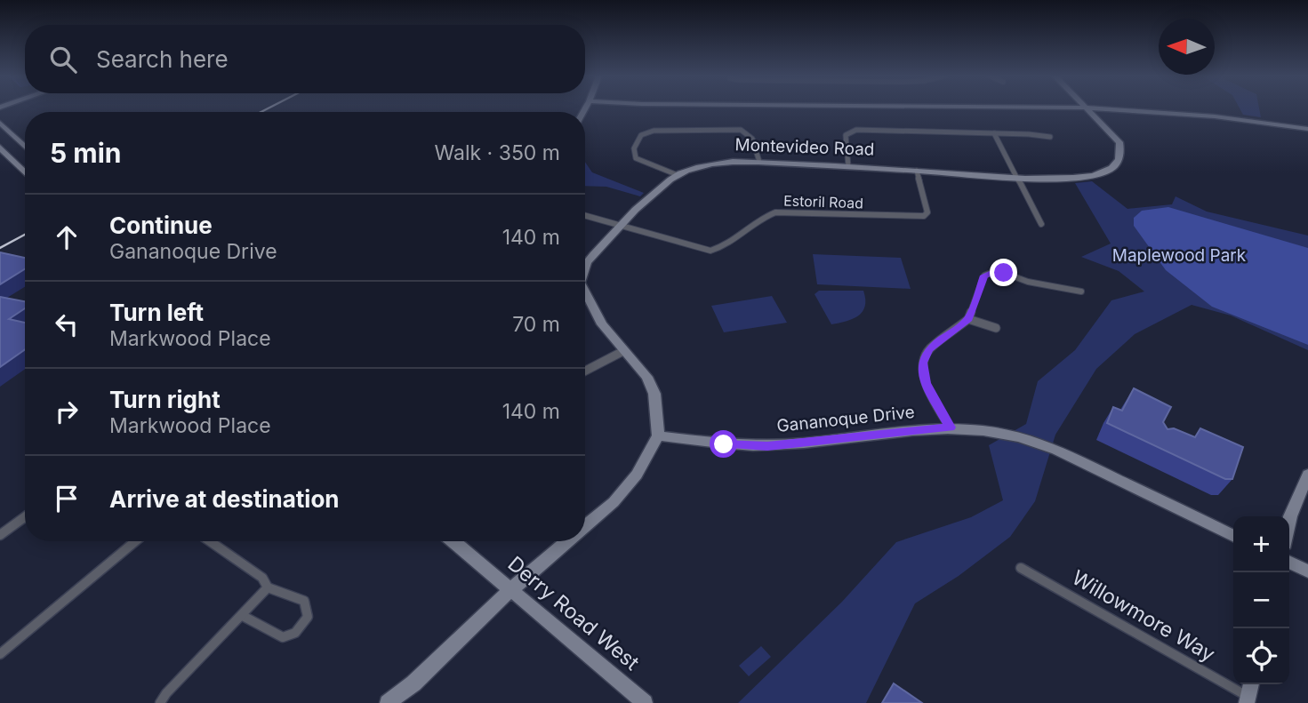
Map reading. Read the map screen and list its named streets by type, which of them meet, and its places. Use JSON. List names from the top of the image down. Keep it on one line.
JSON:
{"streets":{"street":["Montevideo Road","Estoril Road","Gananoque Drive","Derry Road West","Willowmore Way"]},"crossings":[["Montevideo Road","Estoril Road"],["Montevideo Road","Gananoque Drive"]],"parks":["Maplewood Park"],"north":"left","page":{"search":"Search here","heading":["5 min","Walk · 350 m"],"list":[["Continue","Gananoque Drive","140 m"],["Turn left","Markwood Place","70 m"],["Turn right","Markwood Place","140 m"],"Arrive at destination"],"map_buttons":["+","−"]}}
